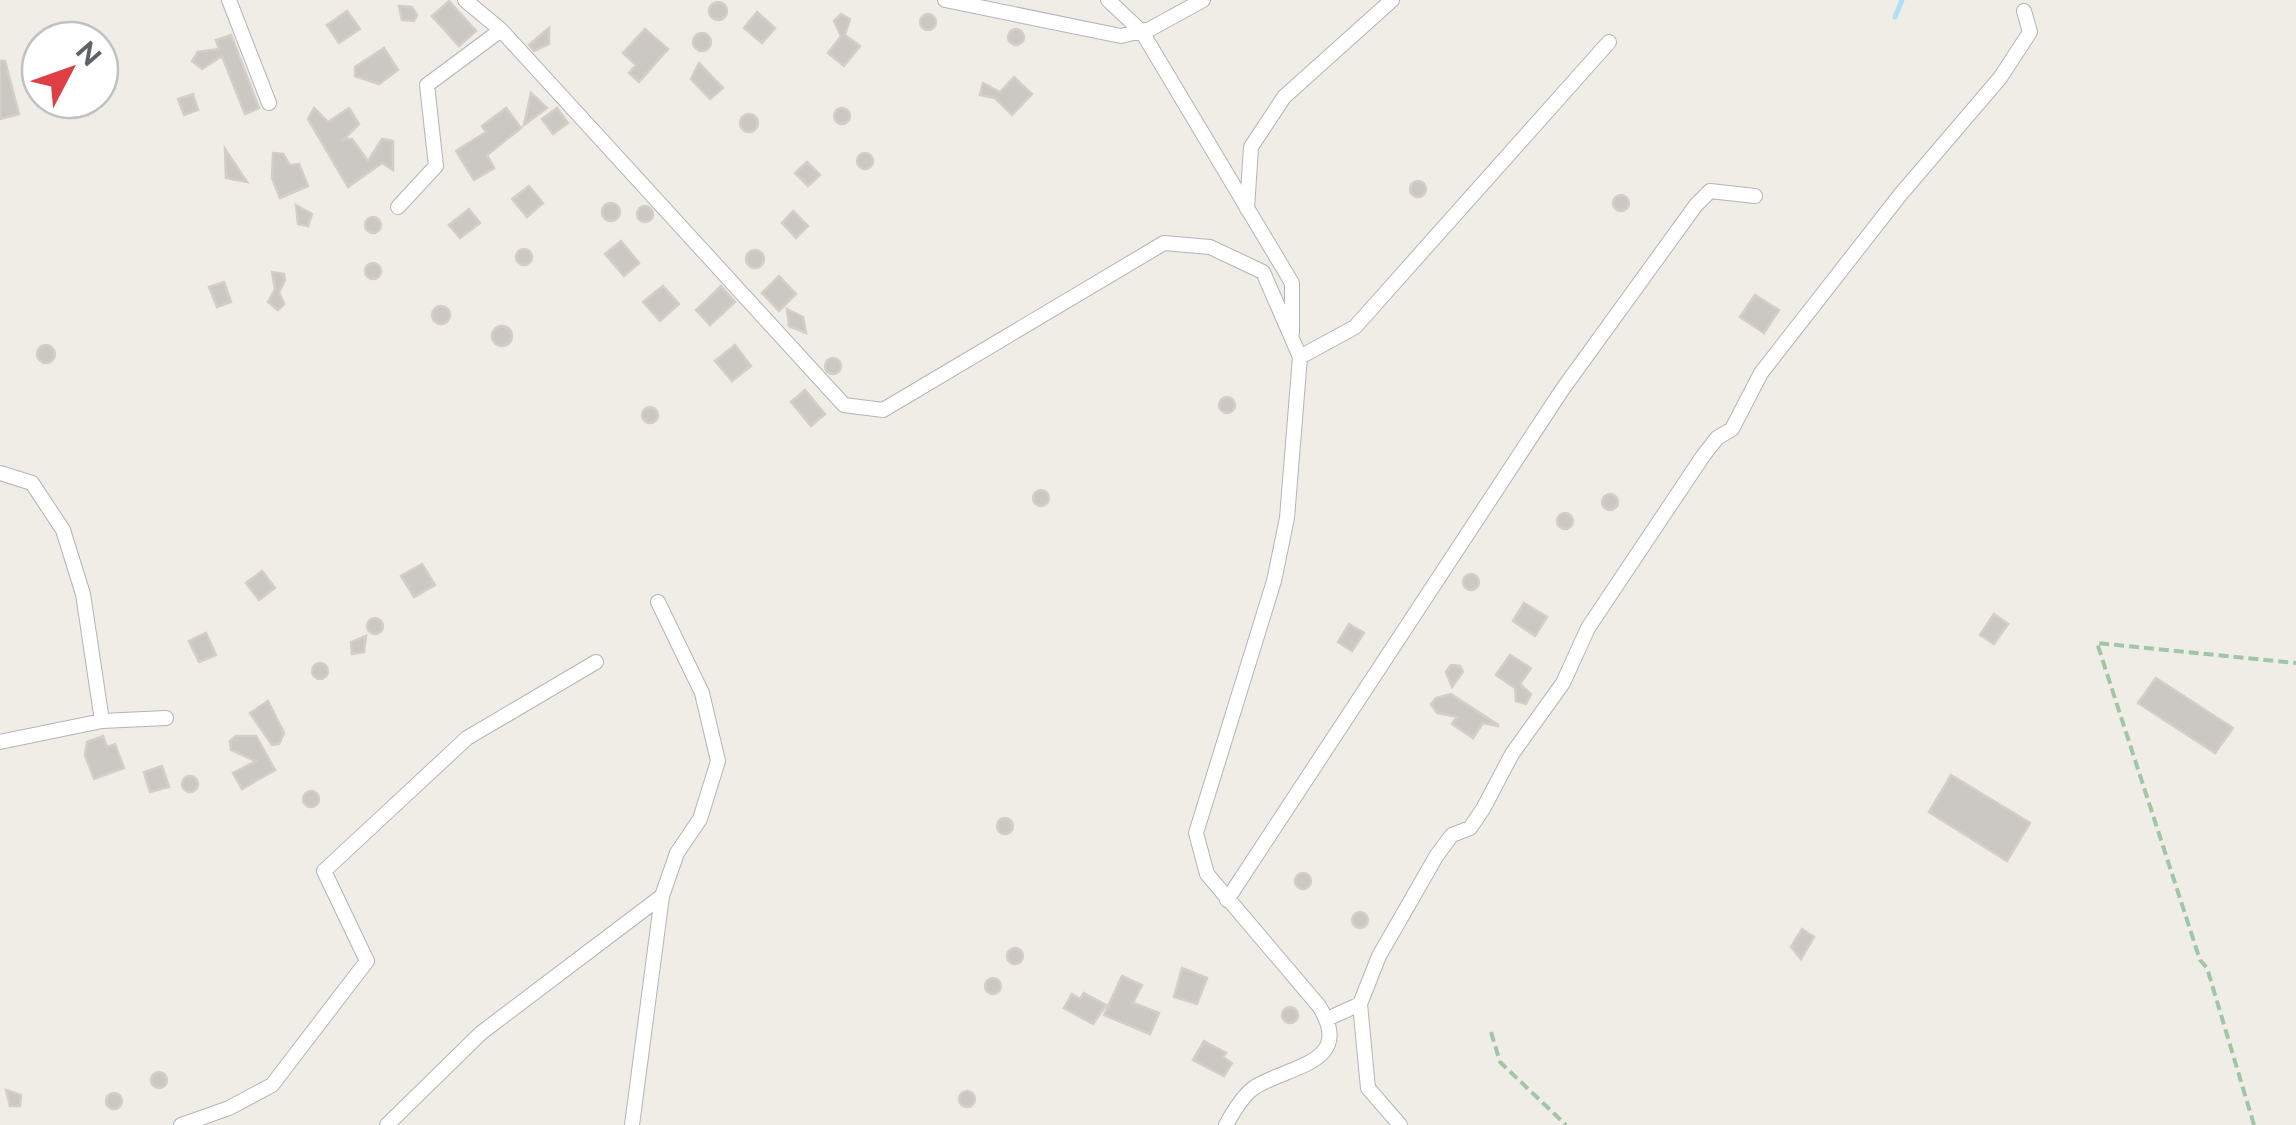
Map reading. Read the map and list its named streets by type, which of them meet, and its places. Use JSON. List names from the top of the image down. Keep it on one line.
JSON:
{"north":"top right"}
